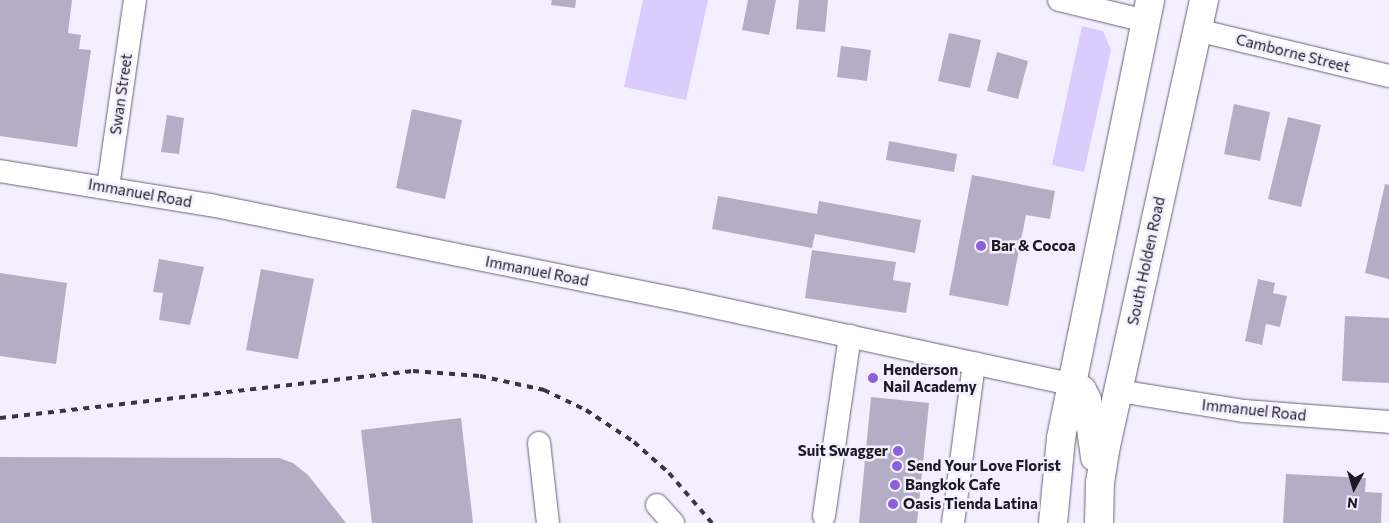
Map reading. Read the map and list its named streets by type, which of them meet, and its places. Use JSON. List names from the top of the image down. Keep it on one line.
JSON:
{"streets":{"main road":["South Holden Road"],"street":["Camborne Street","Swan Street","Immanuel Road"]},"crossings":[["Camborne Street","South Holden Road"],["Swan Street","Immanuel Road"],["Immanuel Road","South Holden Road"]],"places":["Bar & Cocoa","Henderson Nail Academy","Suit Swagger","Send Your Love Florist","Bangkok Cafe","Oasis Tienda Latina"],"north":"bottom"}
